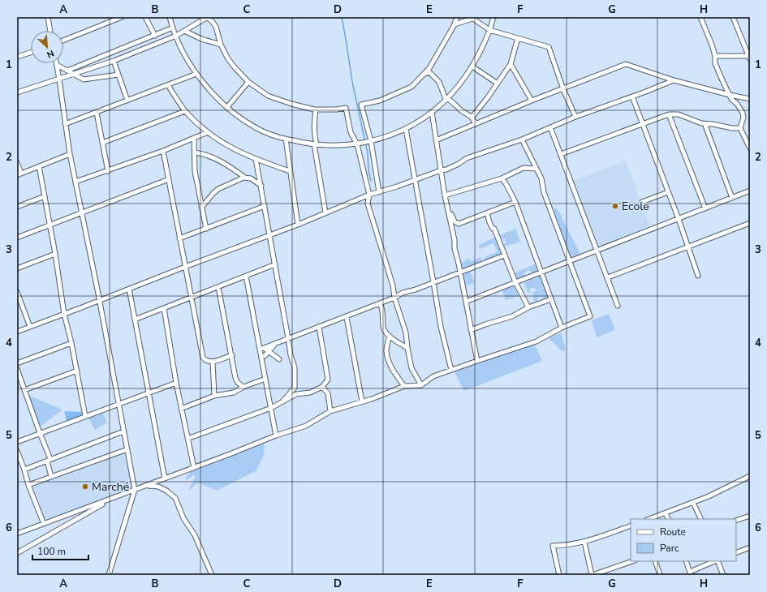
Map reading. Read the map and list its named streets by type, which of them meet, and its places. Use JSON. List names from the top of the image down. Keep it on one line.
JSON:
{"places":["Ecole","Marché"],"legend":["Route","Parc"],"scale_bar":"100 m","north":"bottom right","grid":{"columns":["A","B","C","D","E","F","G","H"],"rows":["1","2","3","4","5","6"]}}
